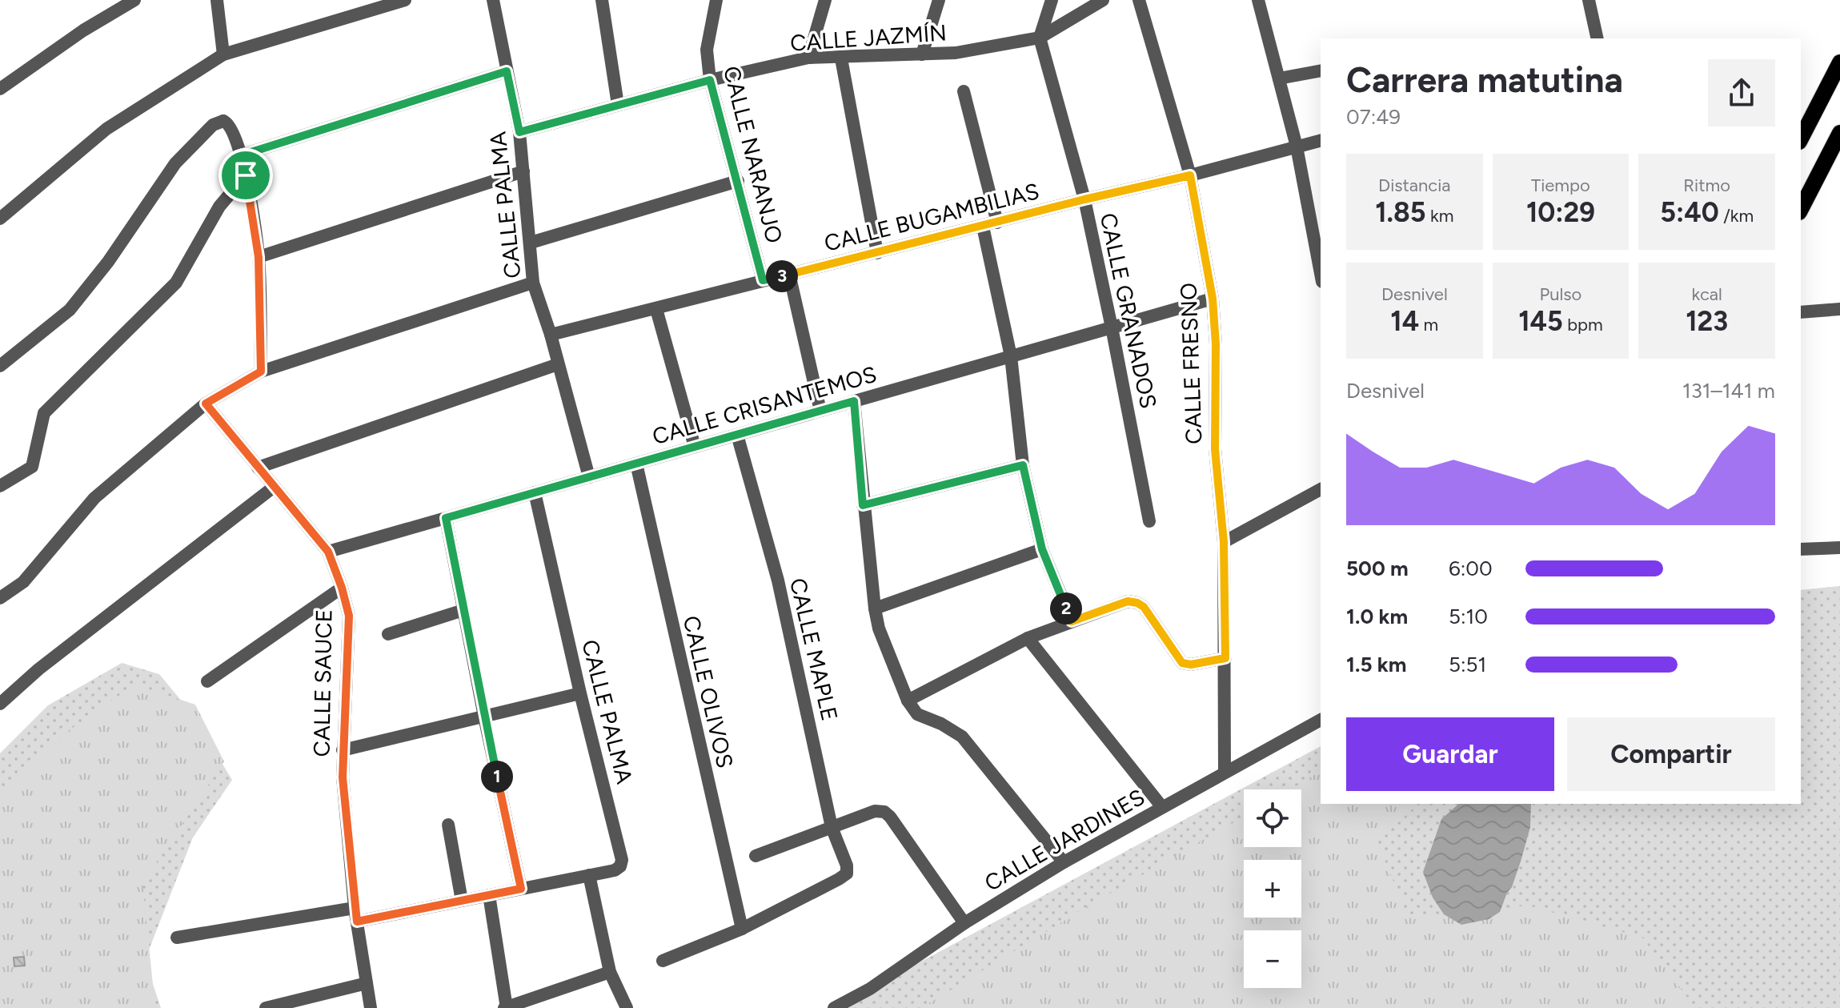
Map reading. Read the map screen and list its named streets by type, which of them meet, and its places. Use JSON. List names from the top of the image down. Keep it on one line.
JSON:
{"streets":{"street":["CALLE JAZMÍN","CALLE NARANJO","CALLE PALMA","CALLE BUGAMBILIAS","CALLE GRANADOS","CALLE FRESNO","CALLE CRISANTEMOS","CALLE MAPLE","CALLE SAUCE","CALLE OLIVOS","CALLE JARDINES"]},"crossings":[["CALLE JAZMÍN","CALLE NARANJO"],["CALLE JAZMÍN","CALLE PALMA"],["CALLE JAZMÍN","CALLE GRANADOS"],["CALLE NARANJO","CALLE BUGAMBILIAS"],["CALLE PALMA","CALLE BUGAMBILIAS"],["CALLE PALMA","CALLE CRISANTEMOS"],["CALLE BUGAMBILIAS","CALLE GRANADOS"],["CALLE BUGAMBILIAS","CALLE FRESNO"],["CALLE GRANADOS","CALLE CRISANTEMOS"],["CALLE FRESNO","CALLE CRISANTEMOS"],["CALLE FRESNO","CALLE JARDINES"],["CALLE CRISANTEMOS","CALLE MAPLE"],["CALLE CRISANTEMOS","CALLE SAUCE"],["CALLE CRISANTEMOS","CALLE OLIVOS"],["CALLE MAPLE","CALLE OLIVOS"]],"page":{"heading":["Carrera matutina","07:49"],"stats":[["Distancia","1.85 km"],["Tiempo","10:29"],["Ritmo","5:40 /km"],["Desnivel","14 m"],["Pulso","145 bpm"],["kcal","123"]],"pins":["3","2","1"],"chart":["Desnivel","131–141 m"],"list":[{"name":"500 m","note":"6:00"},{"name":"1.0 km","note":"5:10"},{"name":"1.5 km","note":"5:51"}],"buttons":["Guardar","Compartir"],"map_buttons":["+","−"]}}
